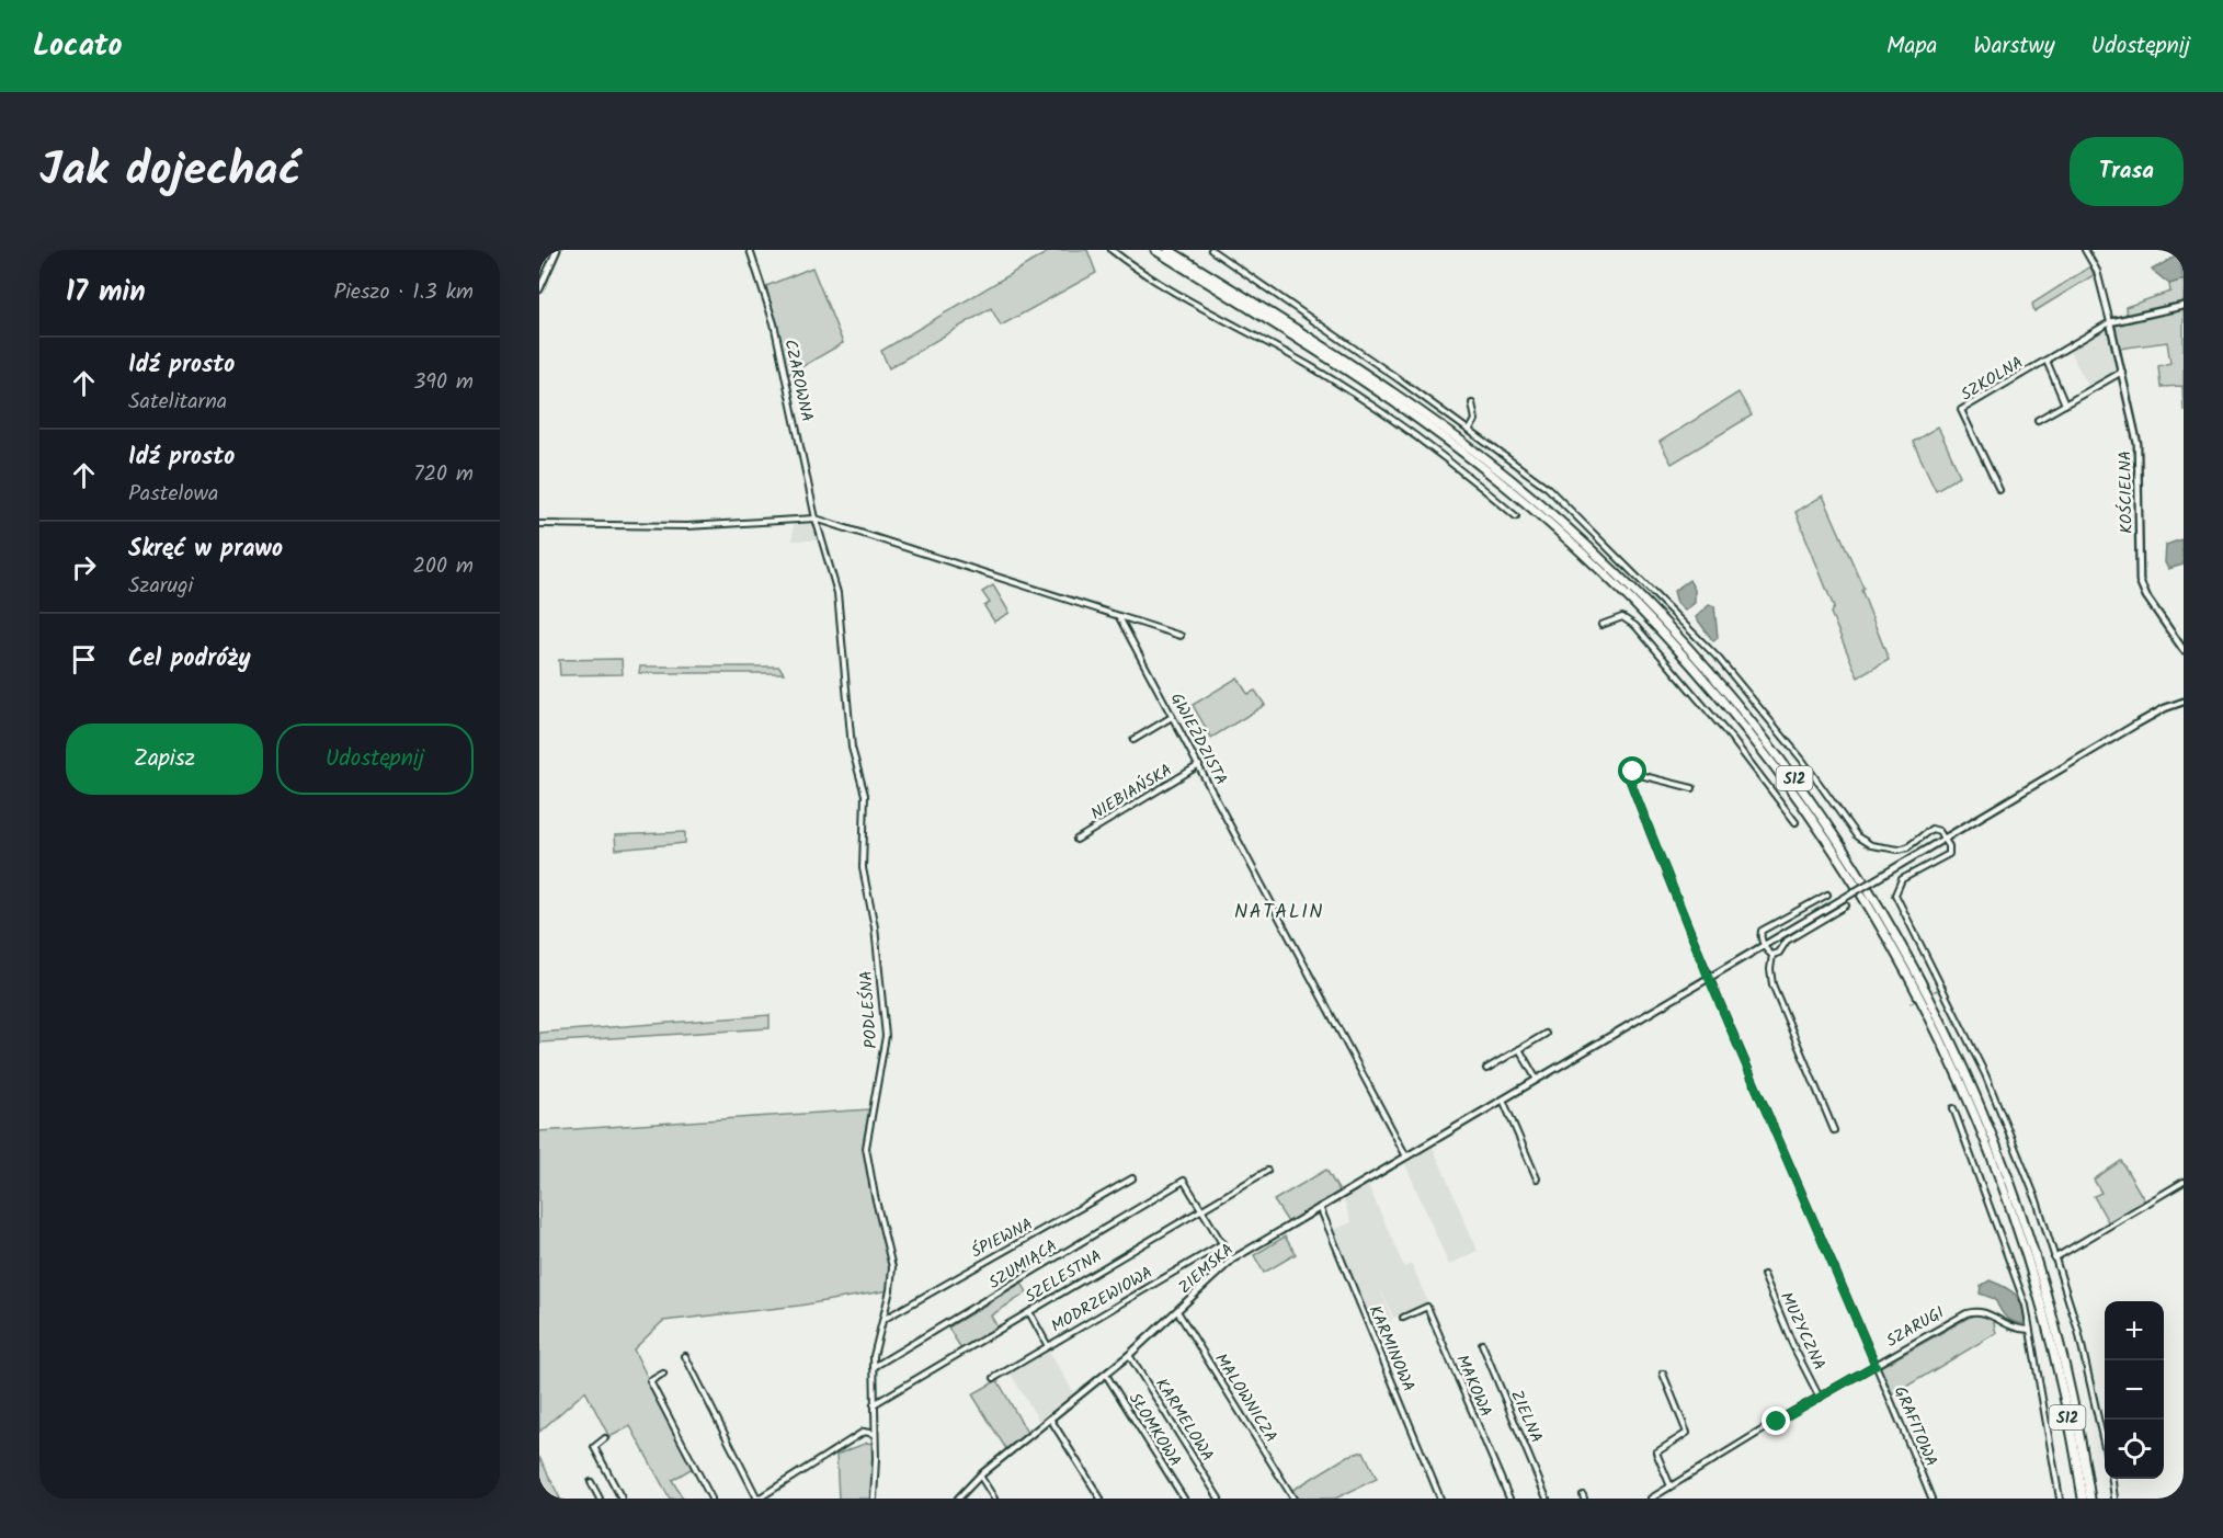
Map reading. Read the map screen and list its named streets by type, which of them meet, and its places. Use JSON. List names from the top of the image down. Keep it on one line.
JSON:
{"streets":{"highway":["S12"],"street":["SZKOLNA","CZAROWNA","KOŚCIELNA","GWIEŹDZISTA","NIEBIAŃSKA","PODLEŚNA","ŚPIEWNA","SZUMIĄCA","ZIEMSKA","SZELESTNA","MODRZEWIOWA","SZARUGI","MUZYCZNA","KARMINOWA","MAKOWA","MALOWNICZA","ZIELNA","KARMELOWA","GRAFITOWA","SŁOMKOWA"]},"crossings":[["SZKOLNA","KOŚCIELNA"],["CZAROWNA","PODLEŚNA"],["GWIEŹDZISTA","NIEBIAŃSKA"],["GWIEŹDZISTA","ZIEMSKA"],["PODLEŚNA","ŚPIEWNA"],["PODLEŚNA","SZUMIĄCA"],["PODLEŚNA","SZELESTNA"],["SZUMIĄCA","SZELESTNA"],["ZIEMSKA","KARMINOWA"],["ZIEMSKA","MALOWNICZA"],["ZIEMSKA","KARMELOWA"],["ZIEMSKA","GRAFITOWA"],["ZIEMSKA","SŁOMKOWA"],["SZARUGI","MUZYCZNA"],["SZARUGI","GRAFITOWA"]],"districts":["NATALIN"],"page":{"header":"Locato","nav":["Mapa","Warstwy","Udostępnij"],"title":"Jak dojechać","buttons":["Trasa",["Zapisz","Udostępnij"]],"heading":["17 min","Pieszo · 1.3 km"],"list":[["Idź prosto","Satelitarna","390 m"],["Idź prosto","Pastelowa","720 m"],["Skręć w prawo","Szarugi","200 m"],"Cel podróży"],"map_buttons":["+","−"]}}
